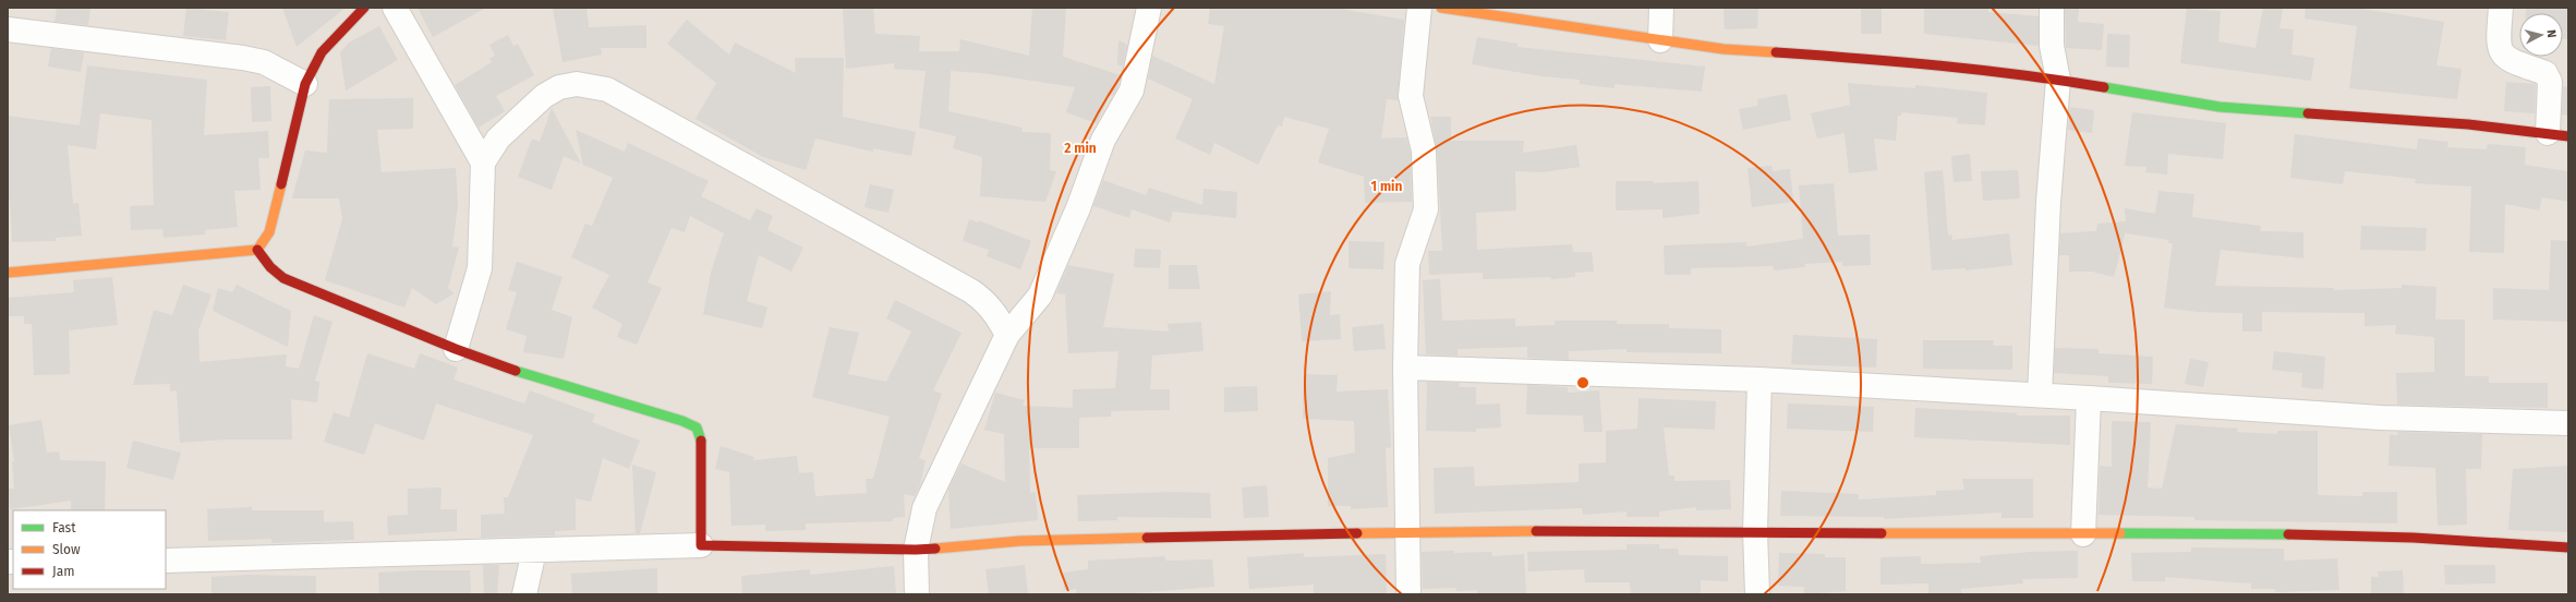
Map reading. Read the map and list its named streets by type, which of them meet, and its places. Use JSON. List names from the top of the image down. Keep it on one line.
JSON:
{"legend":["Fast","Slow","Jam"],"north":"right","rings":["2 min","1 min"]}
